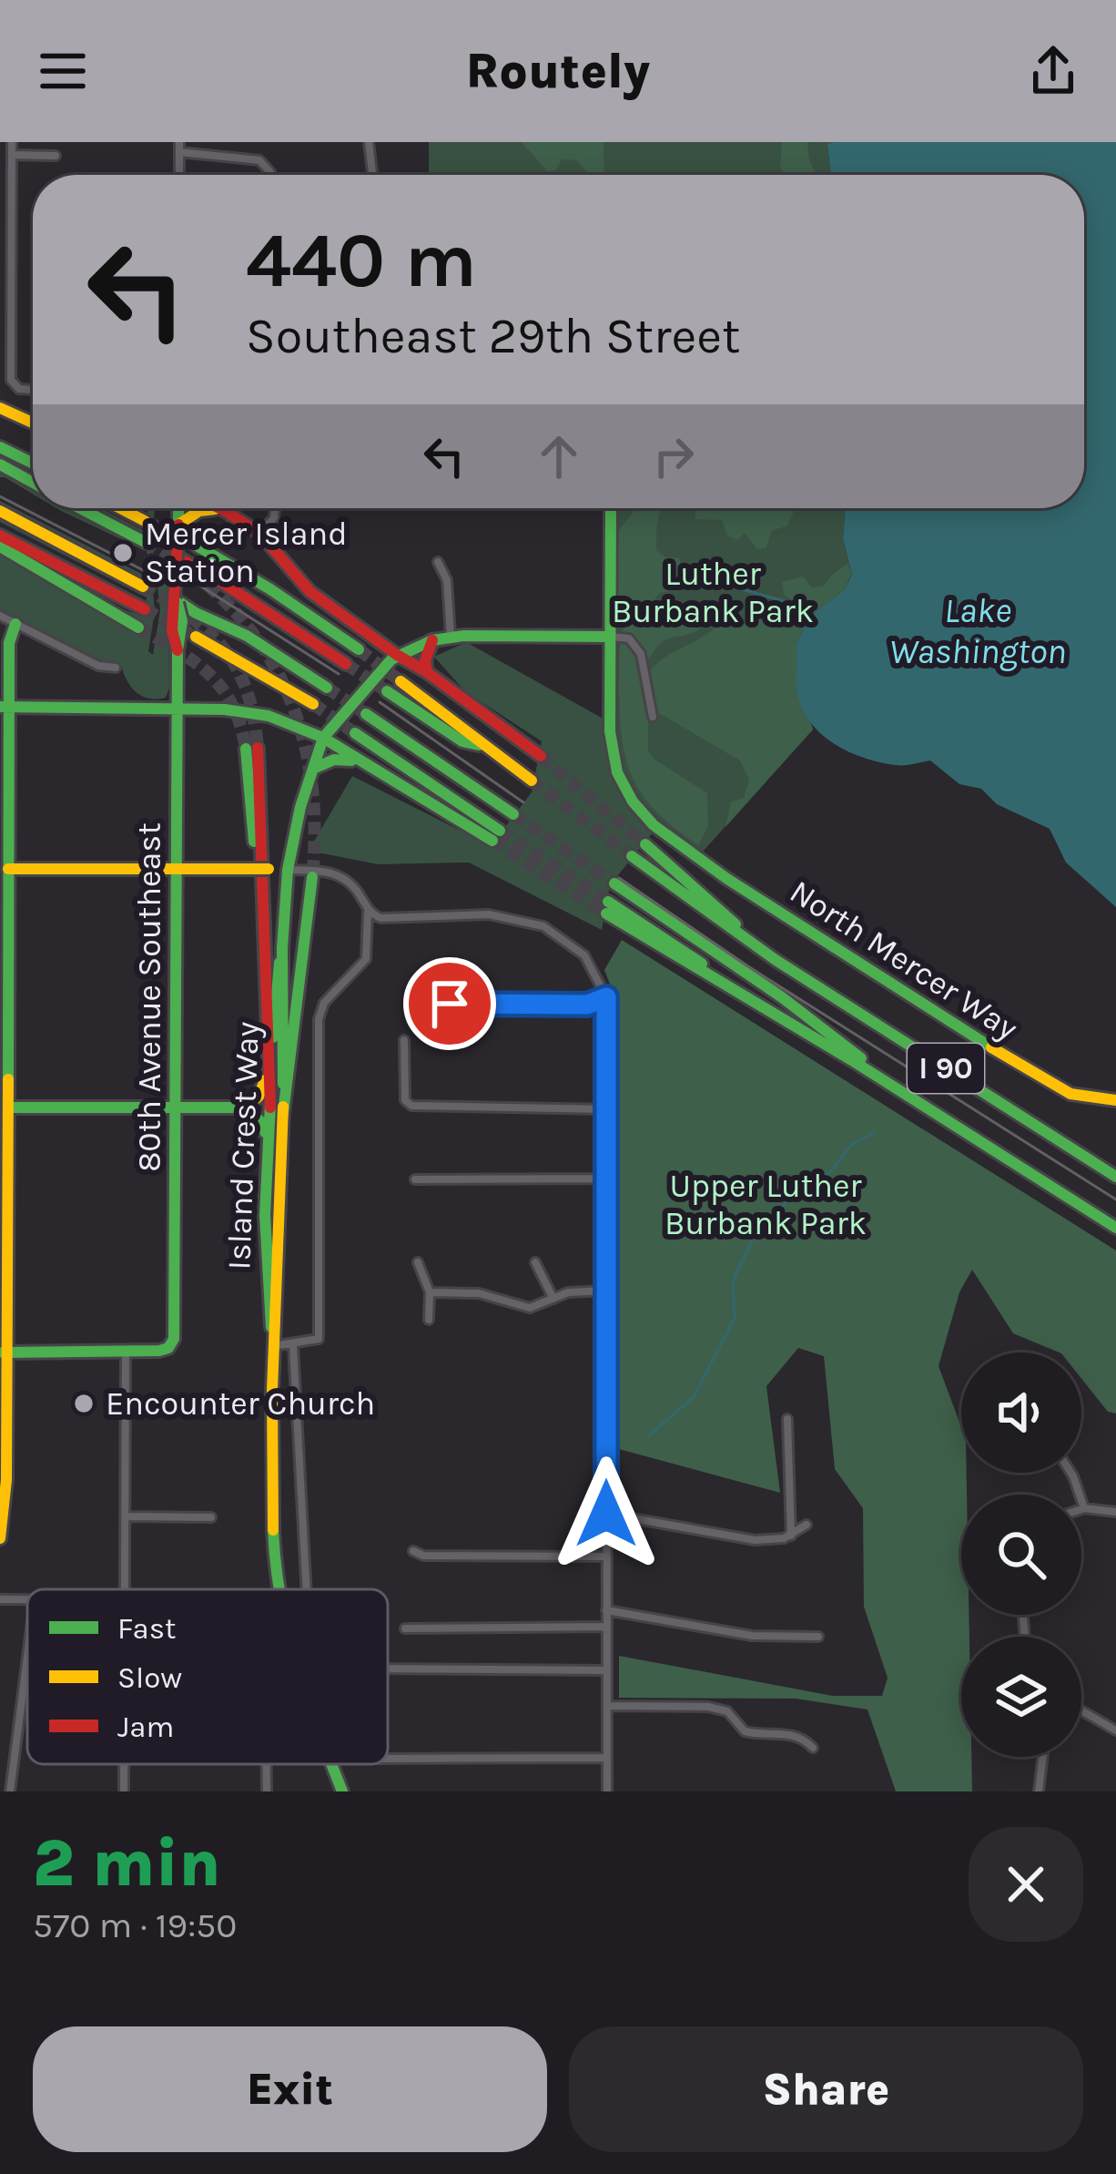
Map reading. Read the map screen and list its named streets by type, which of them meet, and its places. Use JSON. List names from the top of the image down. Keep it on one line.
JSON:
{"streets":{"main road":["North Mercer Way","80th Avenue Southeast","I 90","Island Crest Way"]},"water":["Lake Washington"],"parks":["Luther Burbank Park","Upper Luther Burbank Park"],"places":["Mercer Island Station","Encounter Church"],"legend":["Fast","Slow","Jam"],"page":{"header":"Routely","turn":["440 m","Southeast 29th Street"],"heading":["2 min","570 m · 19:50"],"buttons":["Exit","Share"]}}
